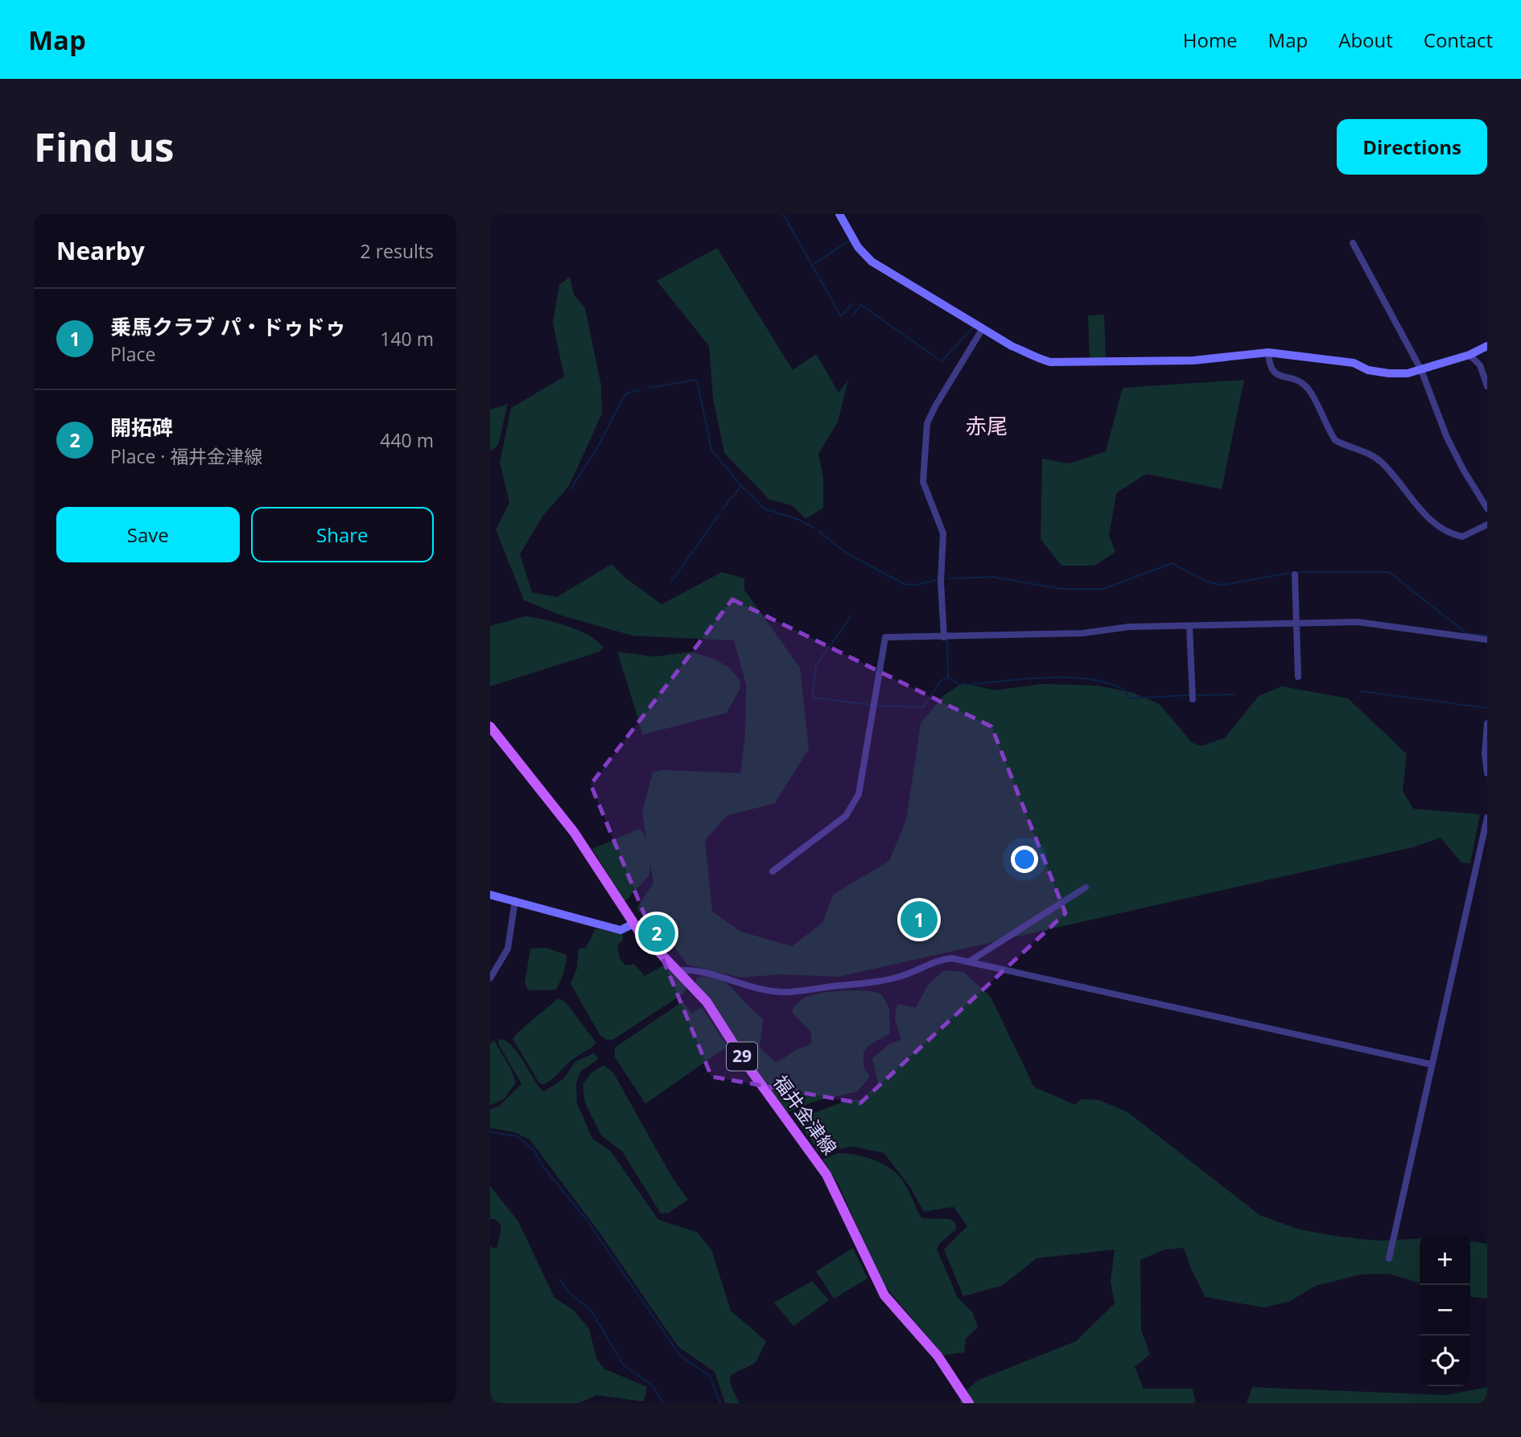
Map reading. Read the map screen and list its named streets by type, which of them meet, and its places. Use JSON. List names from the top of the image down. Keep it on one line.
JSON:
{"streets":{"main road":["29","福井金津線"]},"districts":["赤尾"],"page":{"header":"Map","nav":["Home","Map","About","Contact"],"buttons":["Directions",["Save","Share"]],"title":"Find us","heading":["Nearby","2 results"],"list":[{"mark":"1","name":"乗馬クラブ パ・ドゥドゥ","note":"Place","value":"140 m"},{"mark":"2","name":"開拓碑","note":"Place · 福井金津線","value":"440 m"}],"pins":["1","2"],"map_buttons":["+","−"]}}
